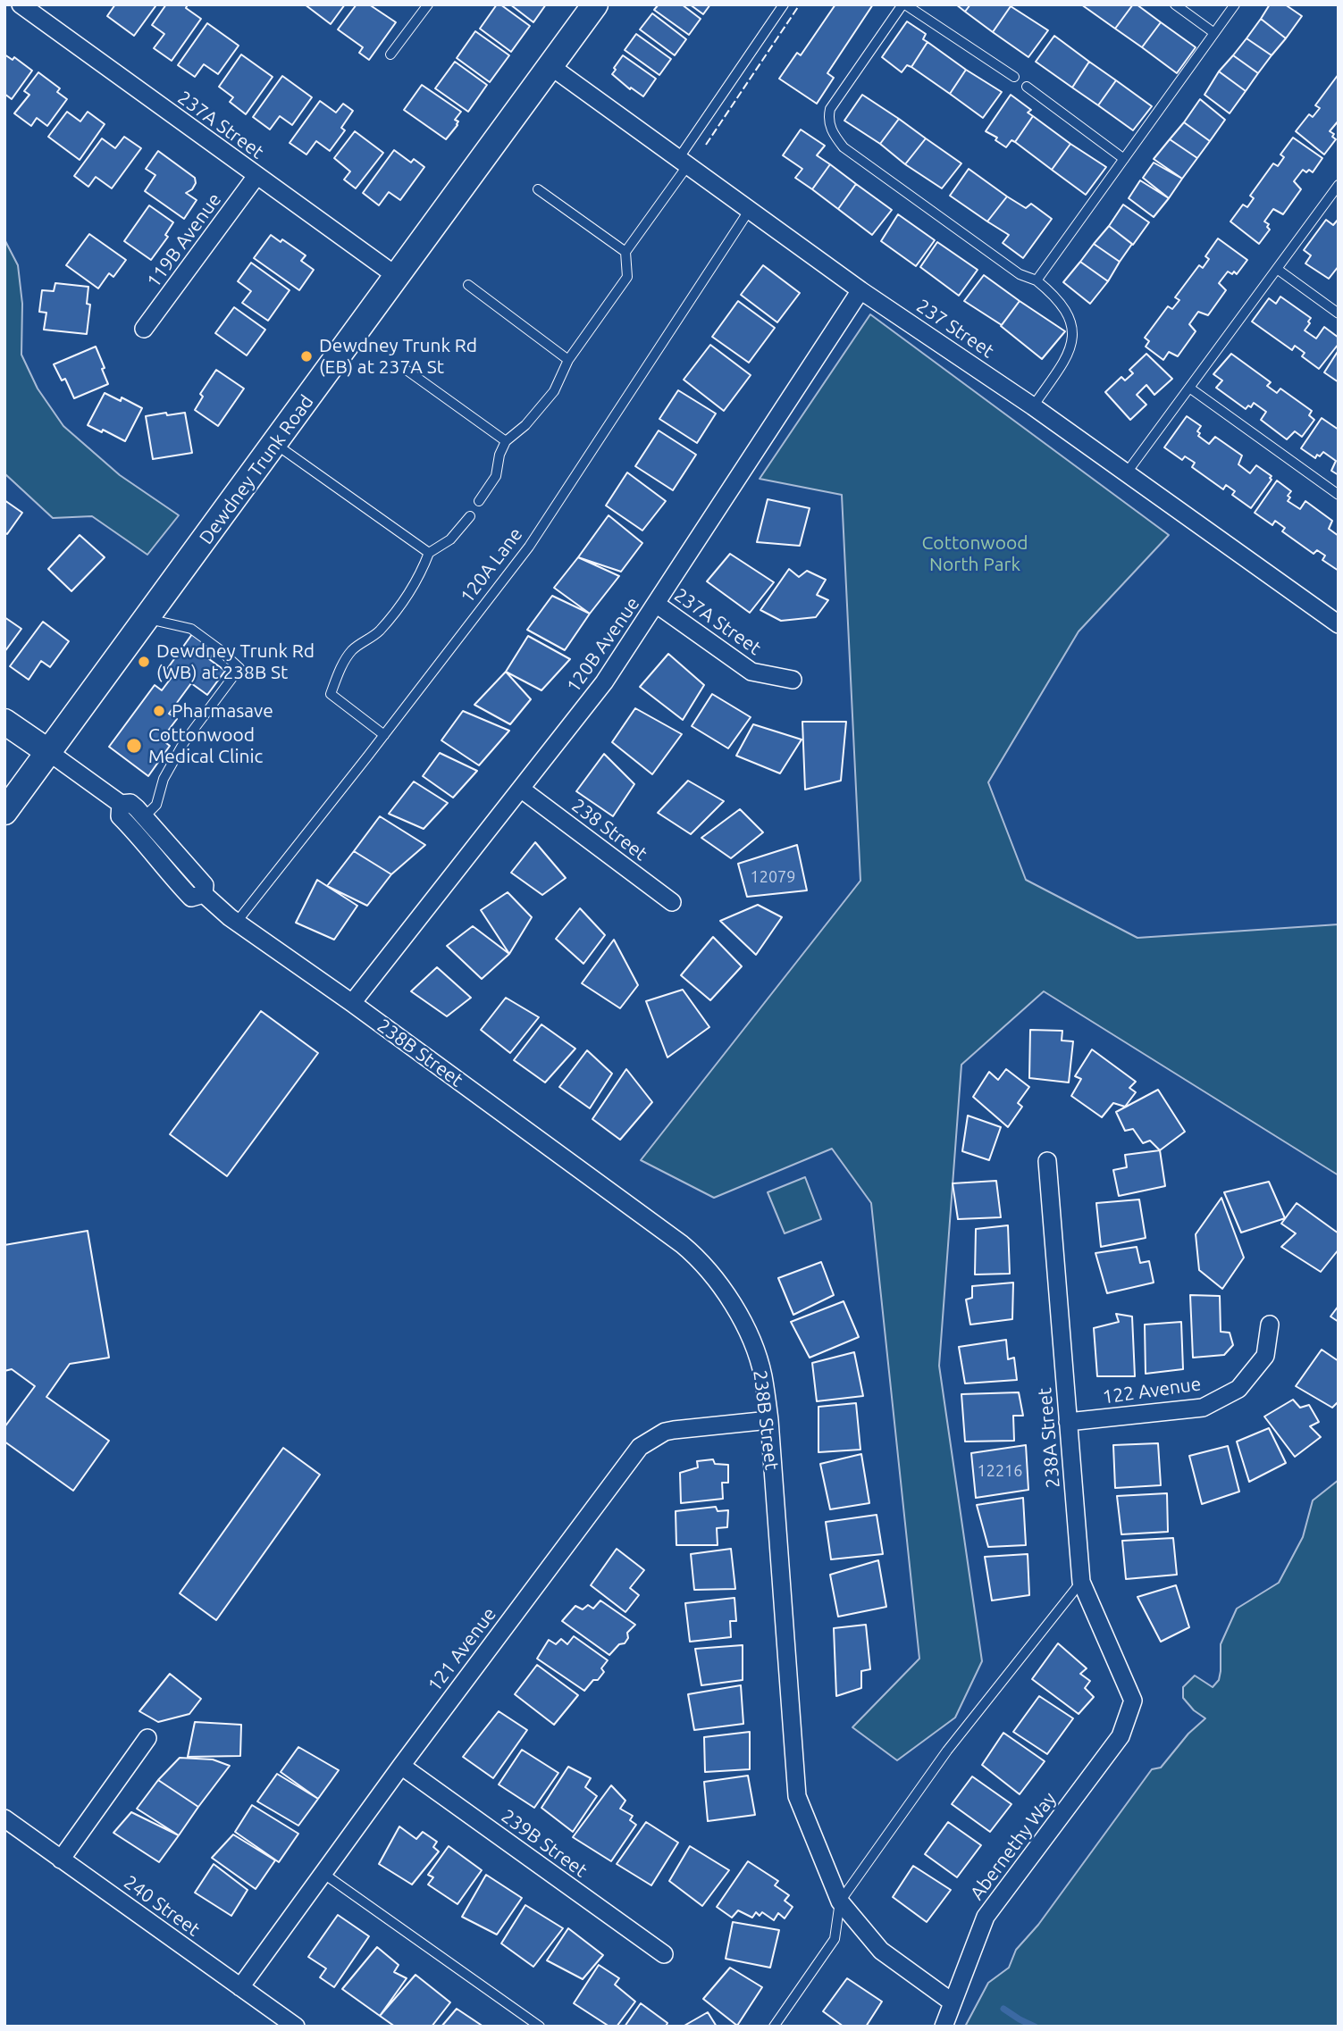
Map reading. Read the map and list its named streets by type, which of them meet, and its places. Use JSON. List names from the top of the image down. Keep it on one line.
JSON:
{"streets":{"main road":["Dewdney Trunk Road","238B Street"],"street":["237A Street","119B Avenue","237 Street","120B Avenue","238 Street","122 Avenue","238A Street","121 Avenue","239B Street","Abernethy Way","240 Street"],"lane":["120A Lane"]},"crossings":[["237A Street","119B Avenue"],["237A Street","Dewdney Trunk Road"],["237A Street","120B Avenue"],["237 Street","Dewdney Trunk Road"],["237 Street","120A Lane"],["237 Street","120B Avenue"],["Dewdney Trunk Road","238B Street"],["120A Lane","238B Street"],["120B Avenue","238 Street"],["120B Avenue","238B Street"],["238B Street","121 Avenue"],["238B Street","Abernethy Way"],["122 Avenue","238A Street"],["238A Street","Abernethy Way"],["121 Avenue","239B Street"],["121 Avenue","240 Street"]],"parks":["Cottonwood North Park"],"places":["Dewdney Trunk Rd (EB) at 237A St","Dewdney Trunk Rd (WB) at 238B St","Pharmasave","Cottonwood Medical Clinic"],"house_numbers":["12079","12216"]}
